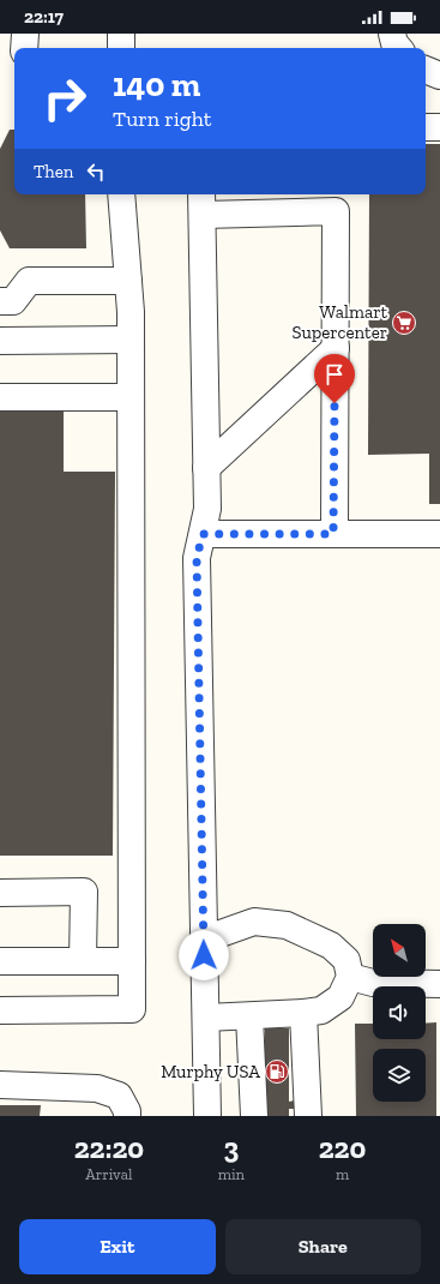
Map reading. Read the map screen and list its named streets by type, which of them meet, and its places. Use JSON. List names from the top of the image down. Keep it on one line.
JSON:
{"places":{"supermarket":["Walmart Supercenter"],"fuel station":["Murphy USA"]},"north":"top left","page":{"status":"22:17","turn":["140 m","Turn right"],"then":"Then","eta":["22:20","Arrival","3","min","220","m"],"buttons":["Exit","Share"]}}
